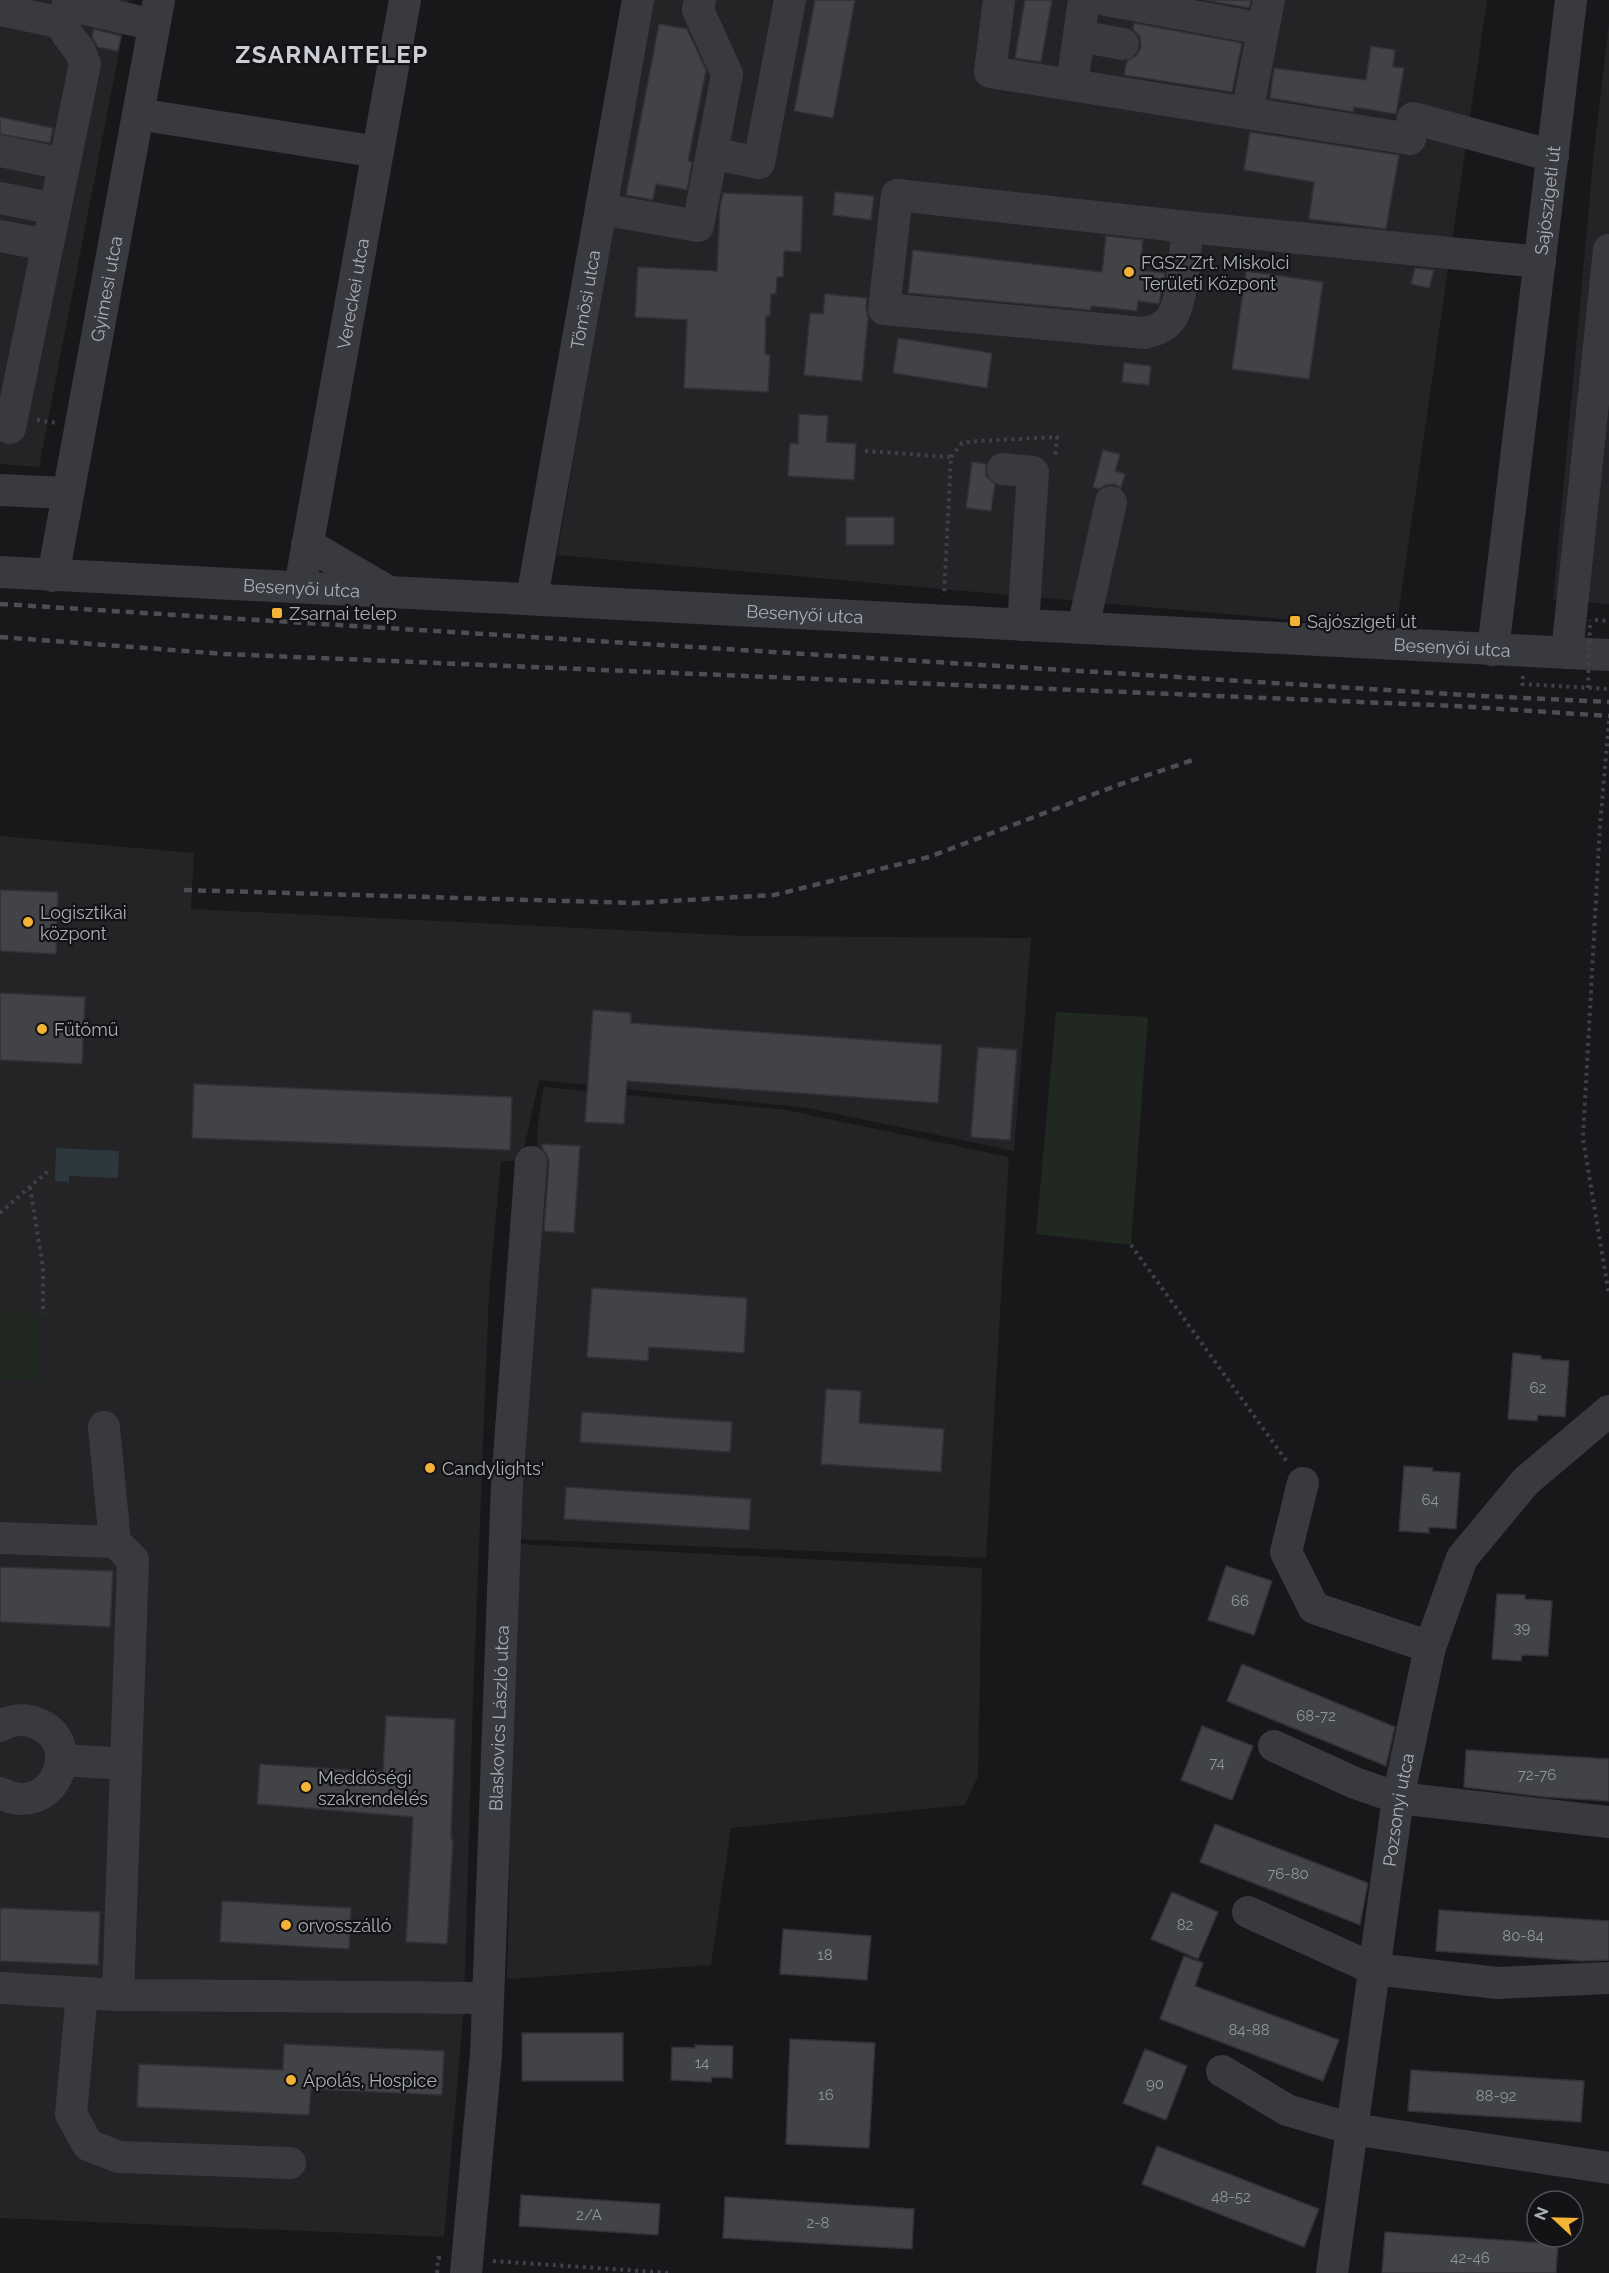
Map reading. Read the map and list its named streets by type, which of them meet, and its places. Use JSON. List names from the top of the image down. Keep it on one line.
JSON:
{"streets":{"street":["Sajószigeti út","Gyimesi utca","Vereckei utca","Tömösi utca","Besenyői utca","Blaskovics László utca","Pozsonyi utca"]},"crossings":[["Sajószigeti út","Besenyői utca"],["Gyimesi utca","Besenyői utca"],["Vereckei utca","Besenyői utca"],["Tömösi utca","Besenyői utca"]],"districts":["ZSARNAITELEP"],"places":{"other":["FGSZ Zrt. Miskolci Területi Központ","Logisztikai központ","Fűtőmű","Candylights'","Meddőségi szakrendelés","orvosszálló","Ápolás, Hospice"],"transit":["Zsarnai telep","Sajószigeti út"]},"house_numbers":["62","64","66","39","68-72","74","72-76","76-80","82","80-84","18","84-88","14","90","16","88-92","48-52","2/A","2-8","42-46"],"north":"left"}
